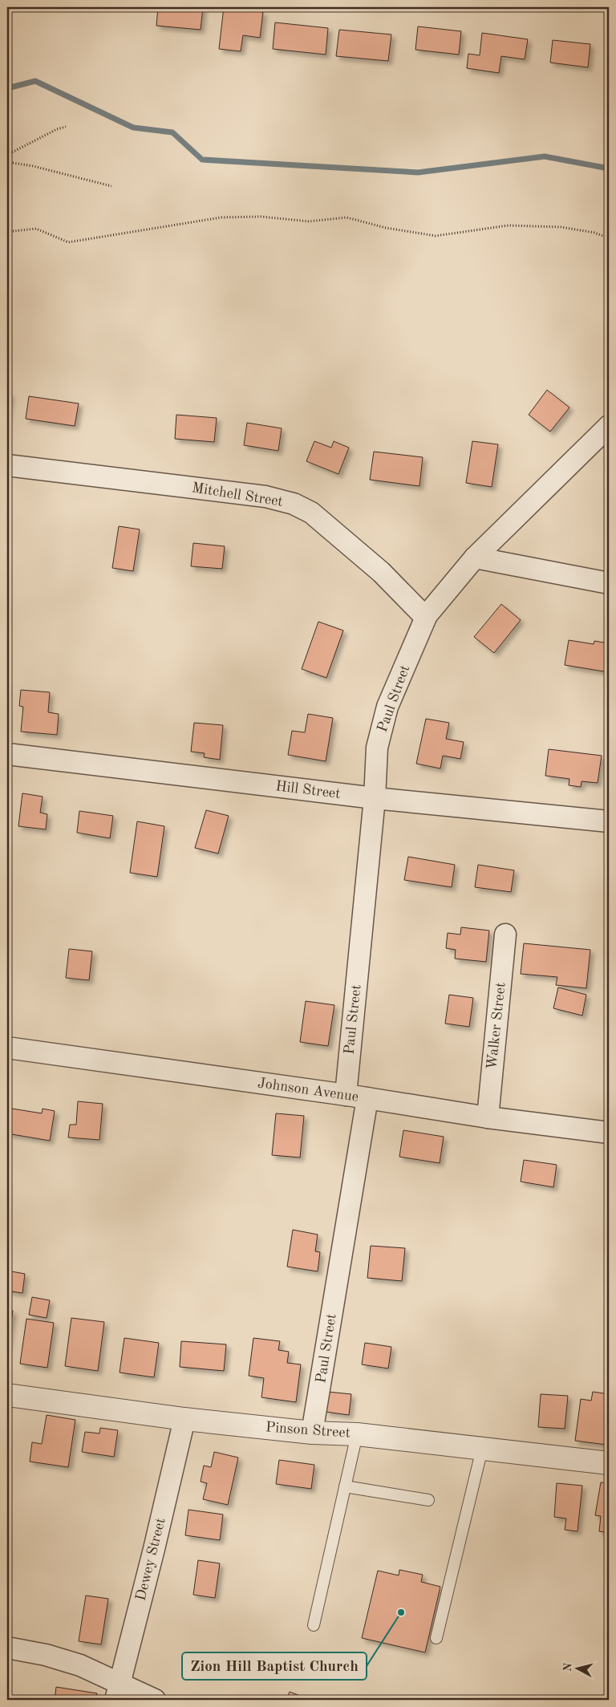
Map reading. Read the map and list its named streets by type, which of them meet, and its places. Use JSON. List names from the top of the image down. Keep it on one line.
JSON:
{"streets":{"street":["Mitchell Street","Paul Street","Hill Street","Walker Street","Johnson Avenue","Pinson Street","Dewey Street"]},"crossings":[["Mitchell Street","Paul Street"],["Paul Street","Hill Street"],["Paul Street","Johnson Avenue"],["Paul Street","Pinson Street"],["Walker Street","Johnson Avenue"],["Pinson Street","Dewey Street"]],"places":["Zion Hill Baptist Church"],"north":"left"}
